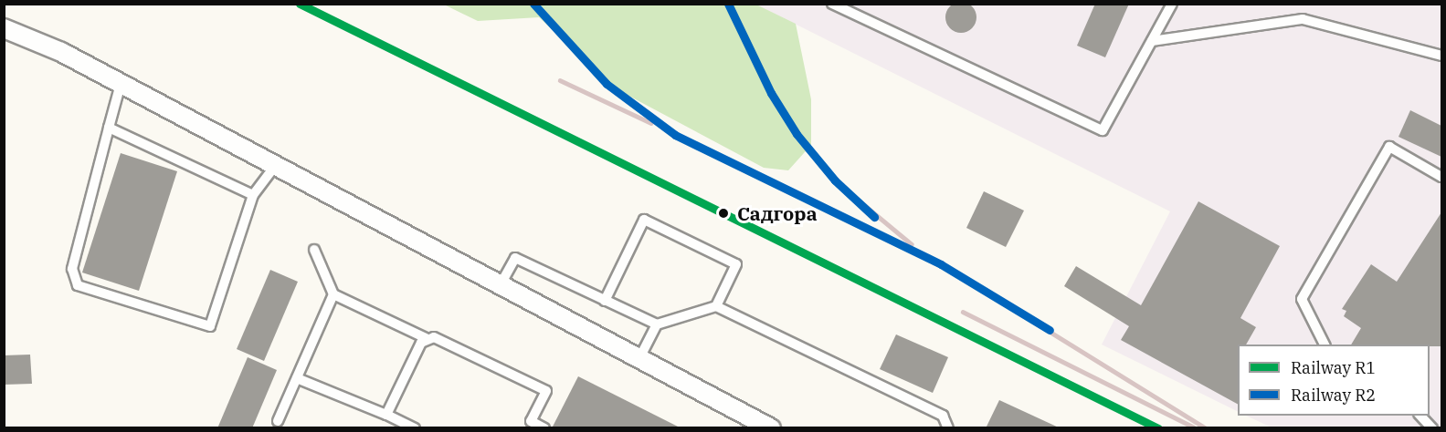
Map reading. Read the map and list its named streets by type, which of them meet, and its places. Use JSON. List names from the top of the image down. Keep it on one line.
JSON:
{"places":["Садгора"],"lines":["rail line R1","rail line R2"],"legend":["Railway R1","Railway R2"]}
